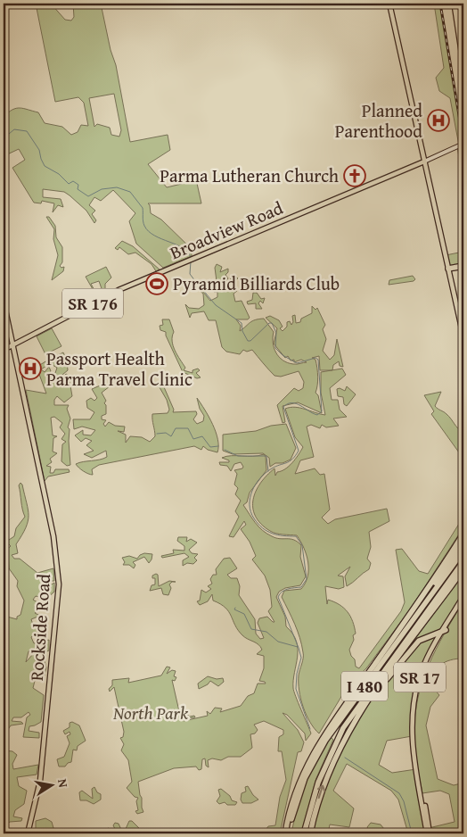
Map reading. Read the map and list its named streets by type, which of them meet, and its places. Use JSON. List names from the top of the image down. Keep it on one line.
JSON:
{"streets":{"highway":["I 480"],"main road":["Broadview Road","SR 176","Rockside Road","SR 17"]},"crossings":[["Broadview Road","Rockside Road"]],"parks":["North Park"],"places":{"hospital":["Planned Parenthood","Passport Health Parma Travel Clinic"],"church":["Parma Lutheran Church"],"sports":["Pyramid Billiards Club"]},"north":"right"}
